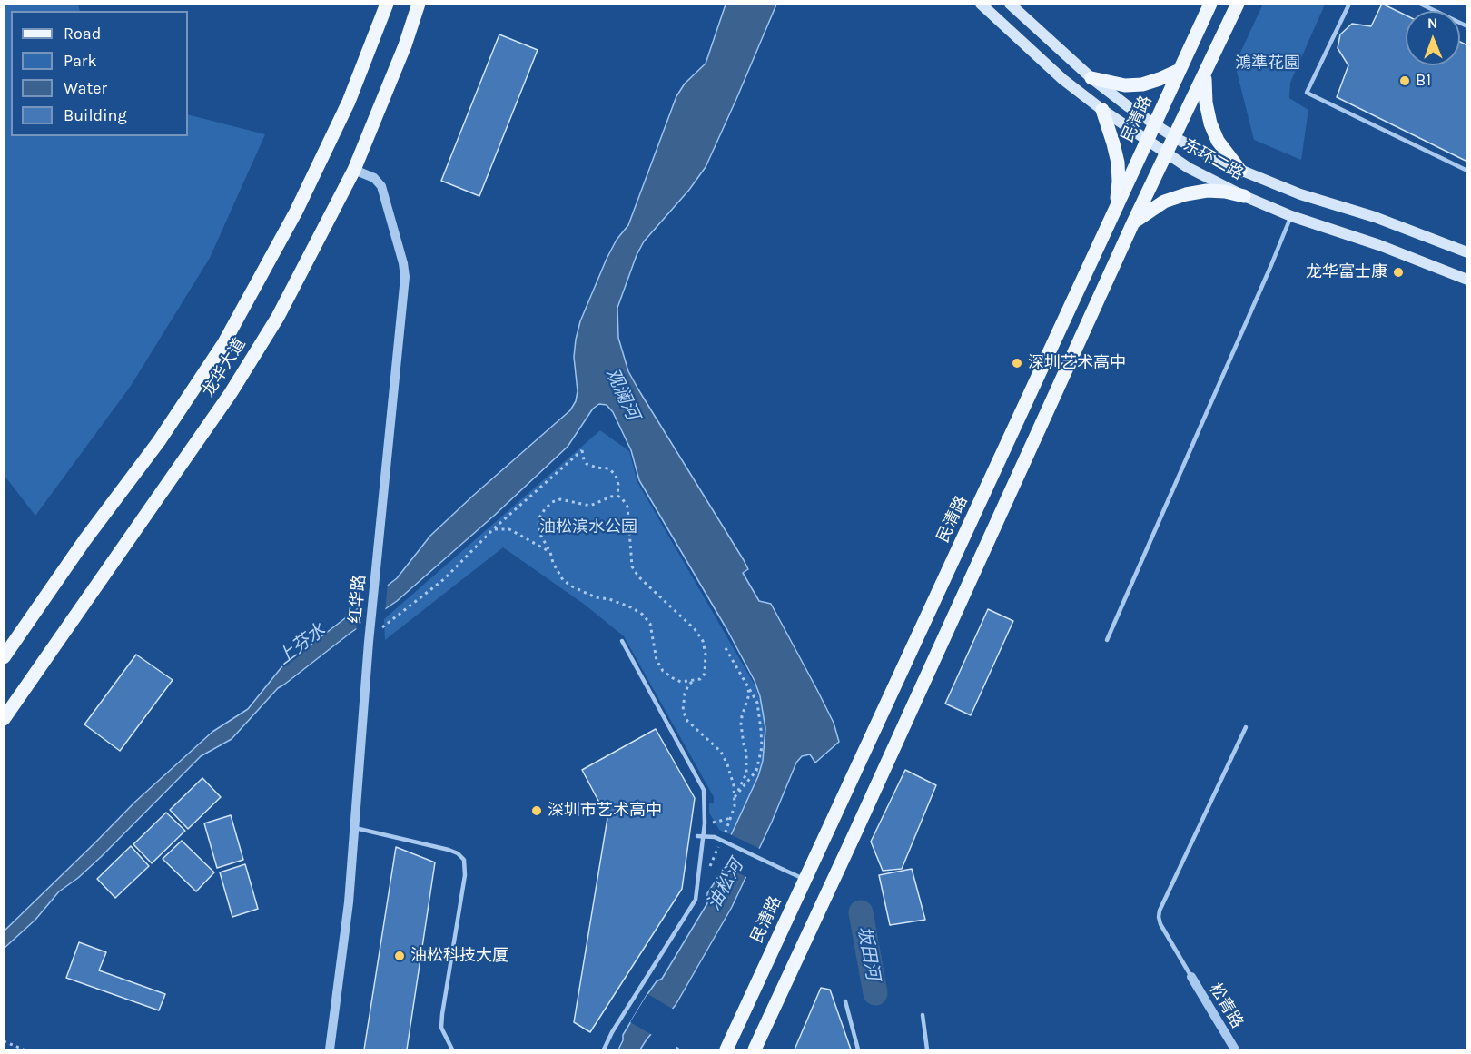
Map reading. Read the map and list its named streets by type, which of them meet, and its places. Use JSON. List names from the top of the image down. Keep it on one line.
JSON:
{"streets":{"main road":["民清路","东环二路","龙华大道"],"street":["红华路","松青路"]},"crossings":[["民清路","东环二路"],["龙华大道","红华路"]],"water":["观澜河","上芬水","油松河","坂田河"],"parks":["鴻準花園","油松滨水公园"],"places":["B1","龙华富士康","深圳艺术高中","深圳市艺术高中","油松科技大厦"],"legend":["Road","Park","Water","Building"],"north":"top"}
